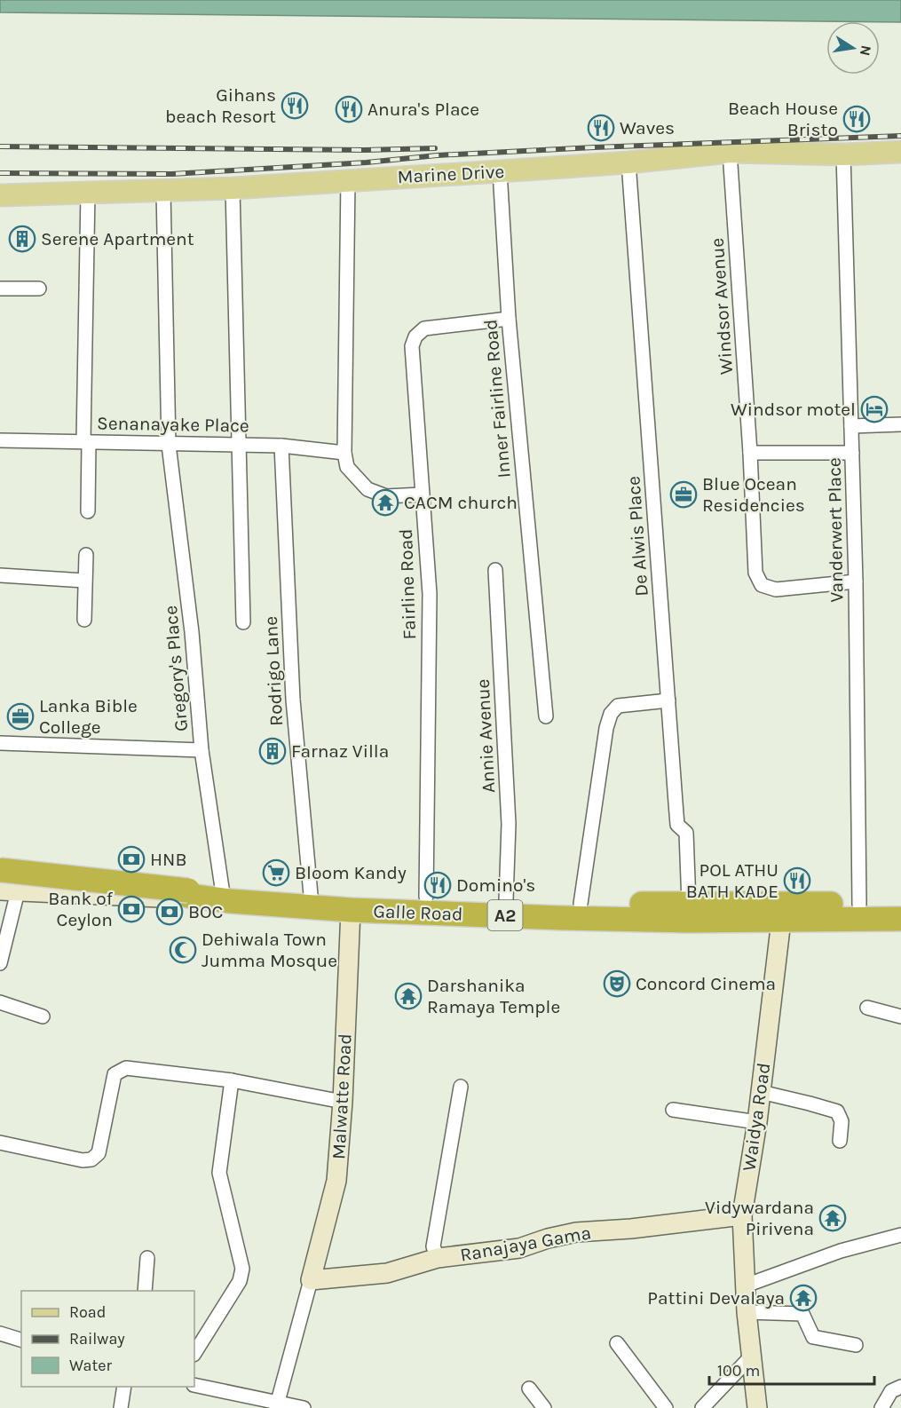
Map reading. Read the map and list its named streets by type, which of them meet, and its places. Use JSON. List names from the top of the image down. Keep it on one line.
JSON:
{"streets":{"highway":["Galle Road","A2"],"main road":["Marine Drive"],"street":["Windsor Avenue","Inner Fairline Road","Senanayake Place","Vanderwert Place","De Alwis Place","Fairline Road","Gregory's Place","Rodrigo Lane","Annie Avenue","Malwatte Road","Waidya Road","Ranajaya Gama"]},"crossings":[["Marine Drive","Windsor Avenue"],["Marine Drive","Inner Fairline Road"],["Marine Drive","Vanderwert Place"],["Marine Drive","De Alwis Place"],["Marine Drive","Gregory's Place"],["Windsor Avenue","Vanderwert Place"],["Inner Fairline Road","Fairline Road"],["Senanayake Place","Gregory's Place"],["Senanayake Place","Rodrigo Lane"],["Vanderwert Place","Galle Road"],["De Alwis Place","Galle Road"],["Fairline Road","Galle Road"],["Gregory's Place","Galle Road"],["Rodrigo Lane","Galle Road"],["Annie Avenue","Galle Road"],["Galle Road","Malwatte Road"],["Galle Road","Waidya Road"],["Malwatte Road","Ranajaya Gama"],["Waidya Road","Ranajaya Gama"]],"places":{"restaurant":["Gihans beach Resort","Anura's Place","Beach House Bristo","Waves","POL ATHU BATH KADE","Domino's"],"building":["Serene Apartment","Farnaz Villa"],"hotel":["Windsor motel"],"office":["Blue Ocean Residencies","Lanka Bible College"],"temple":["CACM church","Darshanika Ramaya Temple","Vidywardana Pirivena","Pattini Devalaya"],"bank":["HNB","Bank of Ceylon","BOC"],"supermarket":["Bloom Kandy"],"mosque":["Dehiwala Town Jumma Mosque"],"theatre":["Concord Cinema"]},"legend":["Road","Railway","Water"],"scale_bar":"100 m","north":"right"}
